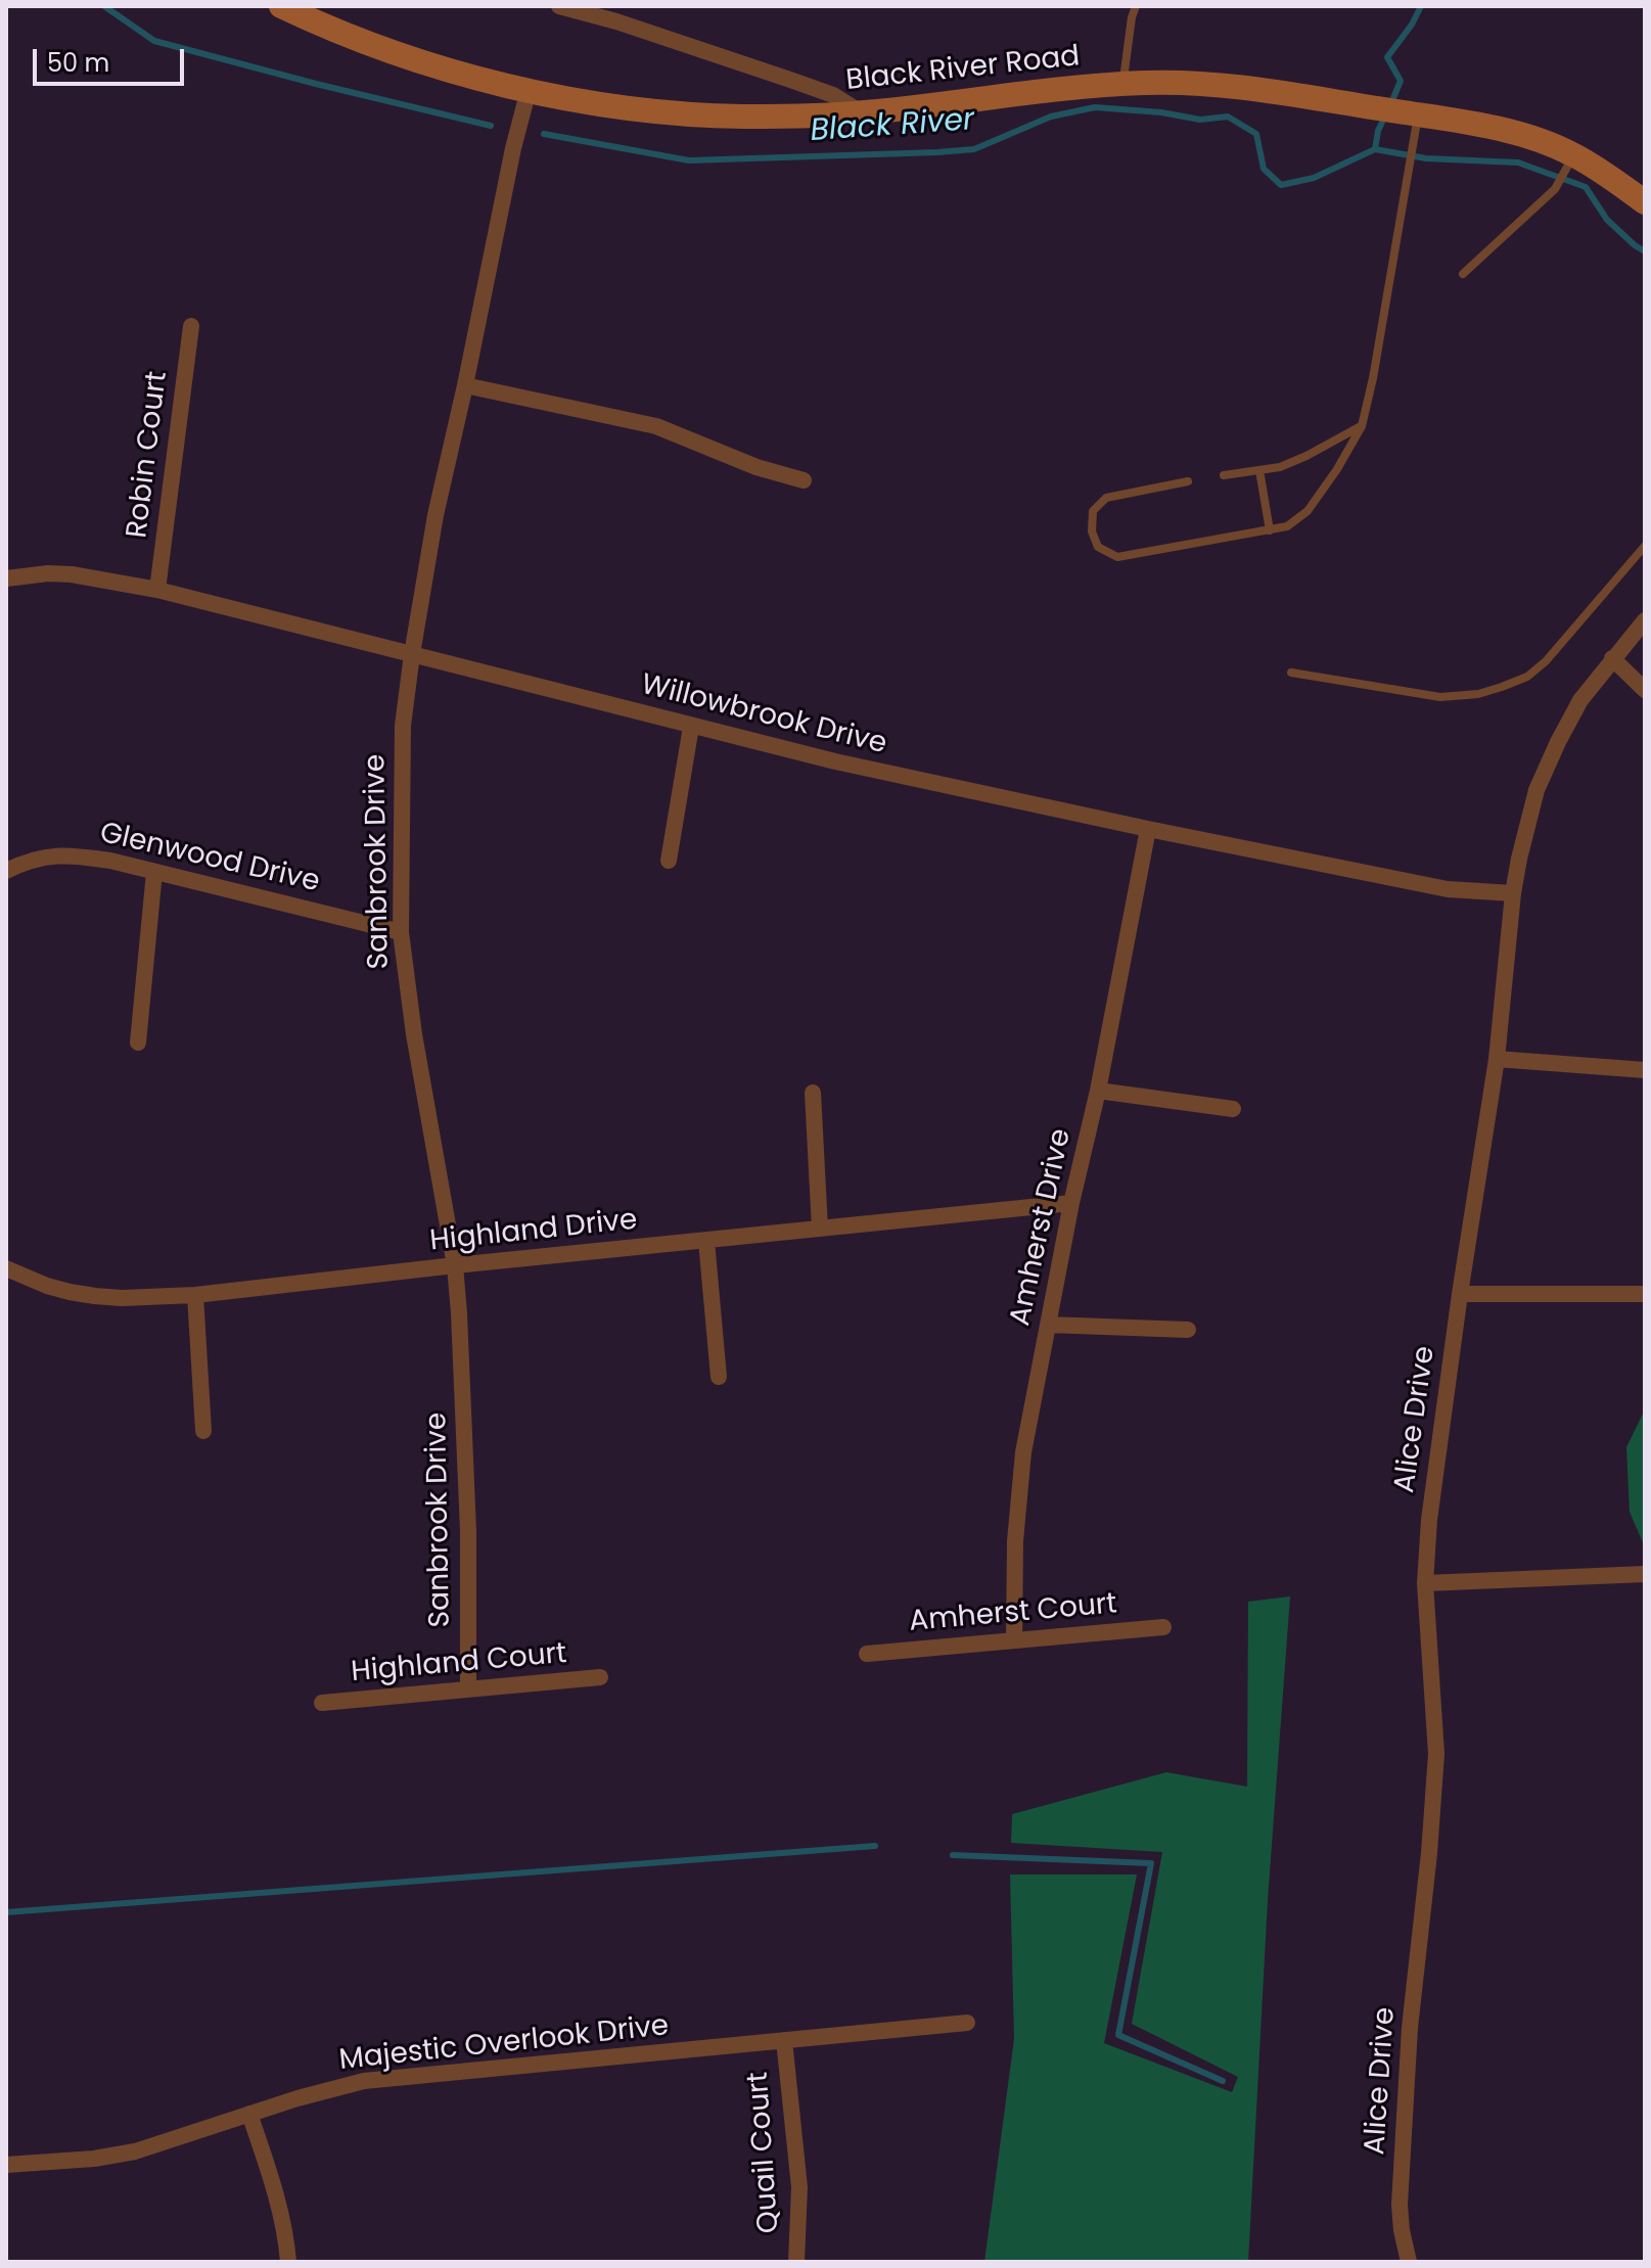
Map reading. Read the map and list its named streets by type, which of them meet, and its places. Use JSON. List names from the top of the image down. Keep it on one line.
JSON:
{"streets":{"street":["Black River Road","Robin Court","Willowbrook Drive","Glenwood Drive","Sanbrook Drive","Amherst Drive","Highland Drive","Alice Drive","Amherst Court","Highland Court","Majestic Overlook Drive","Quail Court"]},"crossings":[["Black River Road","Sanbrook Drive"],["Robin Court","Willowbrook Drive"],["Willowbrook Drive","Sanbrook Drive"],["Willowbrook Drive","Amherst Drive"],["Willowbrook Drive","Alice Drive"],["Glenwood Drive","Sanbrook Drive"],["Sanbrook Drive","Highland Drive"],["Sanbrook Drive","Highland Court"],["Amherst Drive","Highland Drive"],["Amherst Drive","Amherst Court"],["Majestic Overlook Drive","Quail Court"]],"water":["Black River"],"scale_bar":"50 m"}
